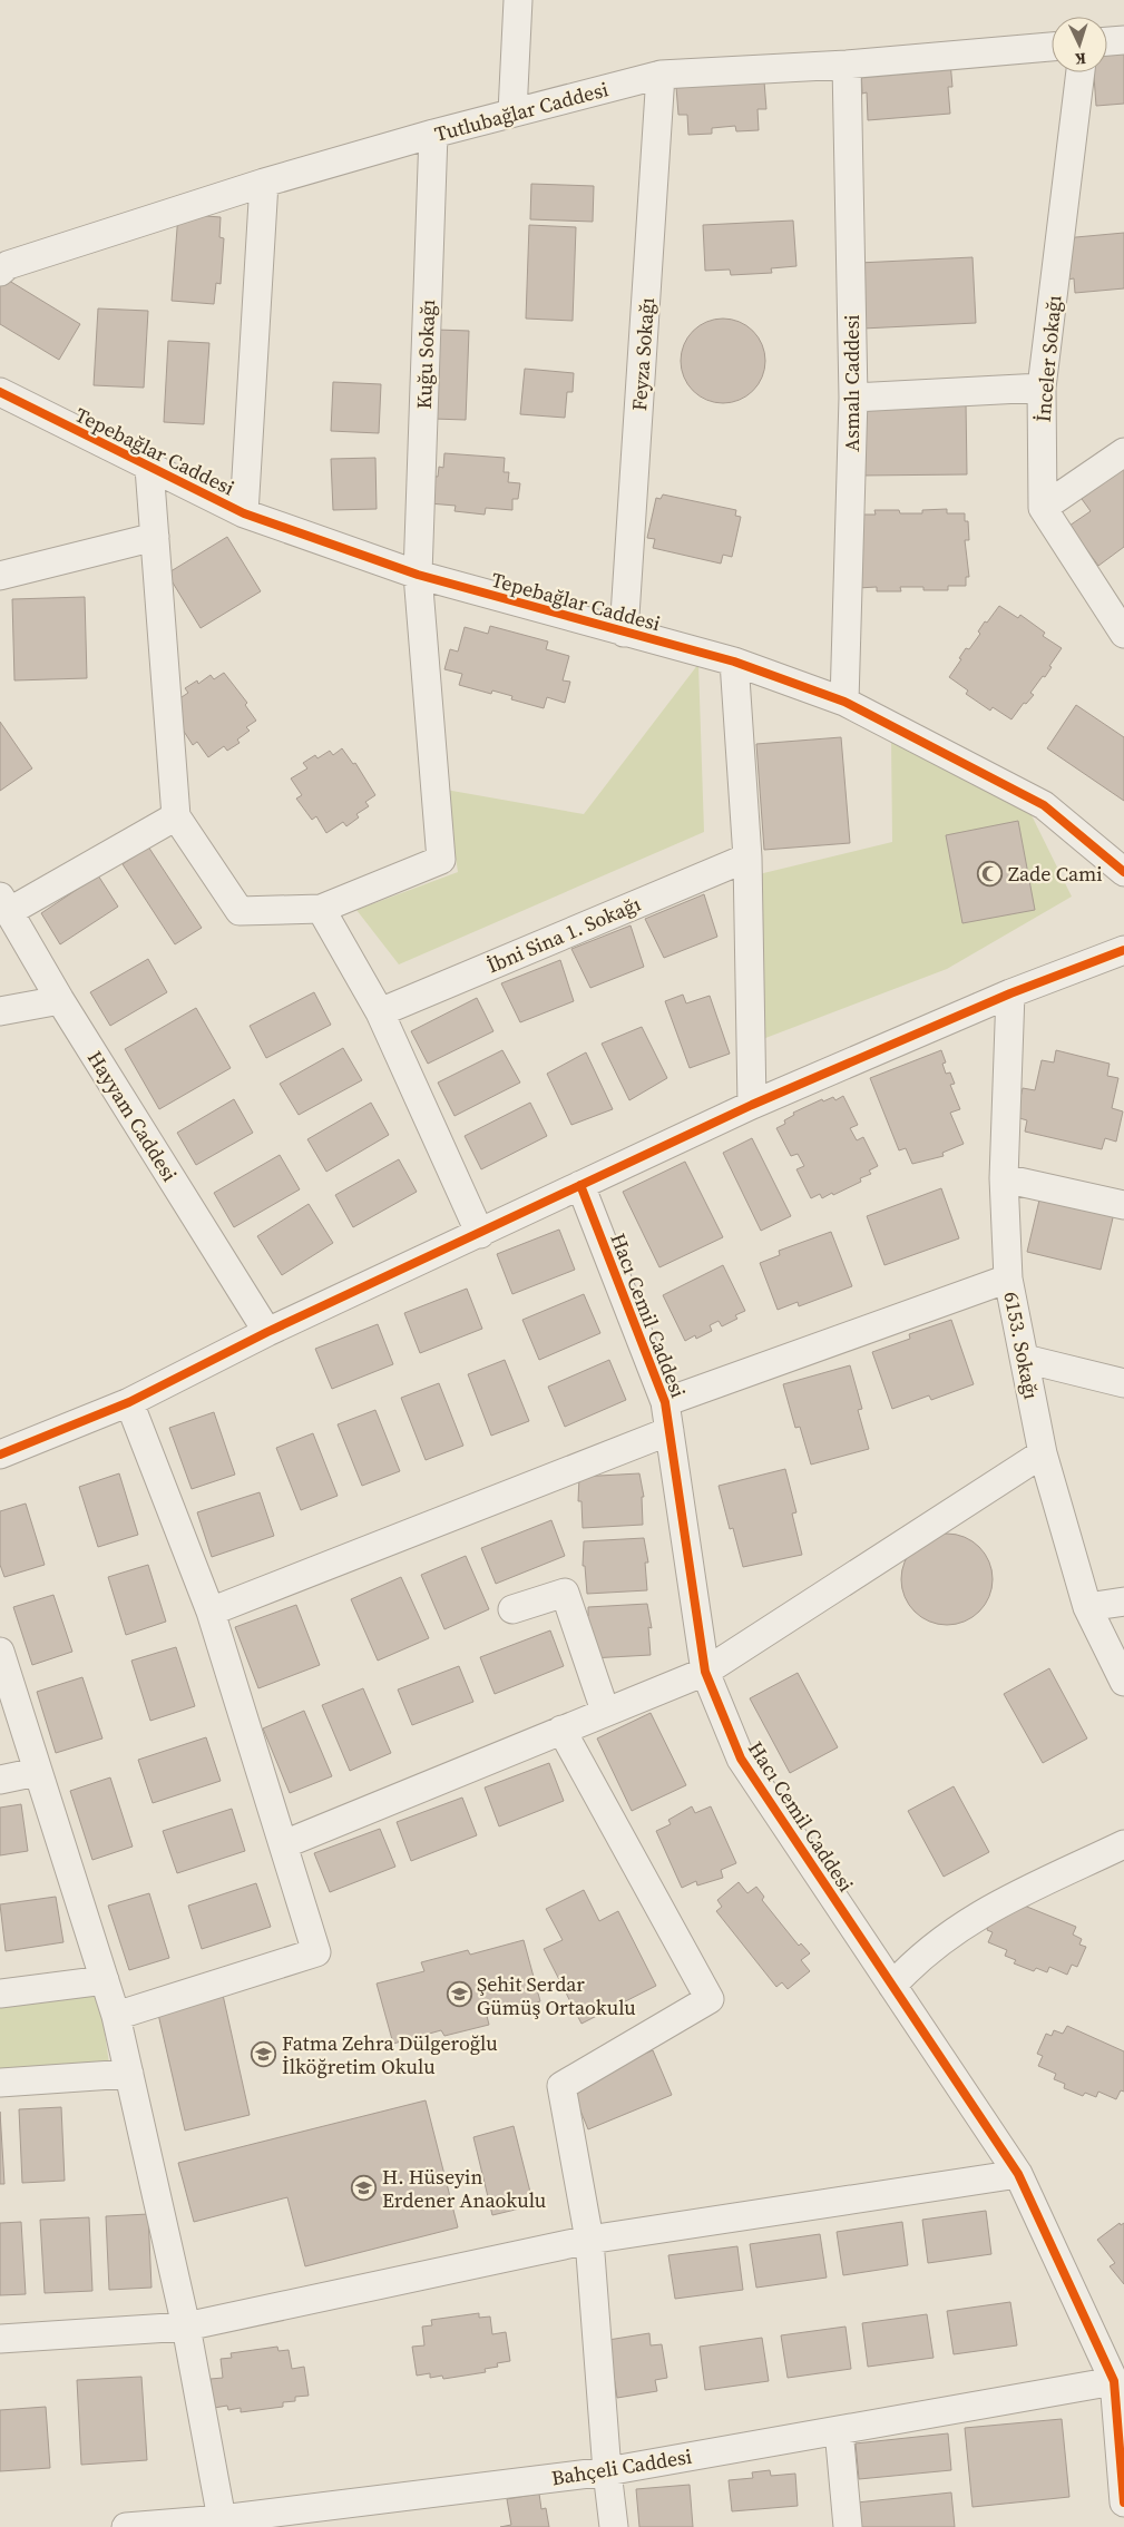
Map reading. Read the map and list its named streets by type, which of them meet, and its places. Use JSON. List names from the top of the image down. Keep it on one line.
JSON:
{"streets":{"street":["Tutlubağlar Caddesi","Kuğu Sokağı","Feyza Sokağı","İnceler Sokağı","Asmalı Caddesi","Tepebağlar Caddesi","İbni Sina 1. Sokağı","Hayyam Caddesi","Hacı Cemil Caddesi","6153. Sokağı","Bahçeli Caddesi"]},"crossings":[["Tutlubağlar Caddesi","Kuğu Sokağı"],["Tutlubağlar Caddesi","Feyza Sokağı"],["Tutlubağlar Caddesi","Asmalı Caddesi"],["Kuğu Sokağı","Tepebağlar Caddesi"],["Feyza Sokağı","Tepebağlar Caddesi"],["Asmalı Caddesi","Tepebağlar Caddesi"],["Hacı Cemil Caddesi","Bahçeli Caddesi"]],"places":{"mosque":["Zade Cami"],"school or university":["Şehit Serdar Gümüş Ortaokulu","Fatma Zehra Dülgeroğlu İlköğretim Okulu","H. Hüseyin Erdener Anaokulu"]},"north":"bottom"}
